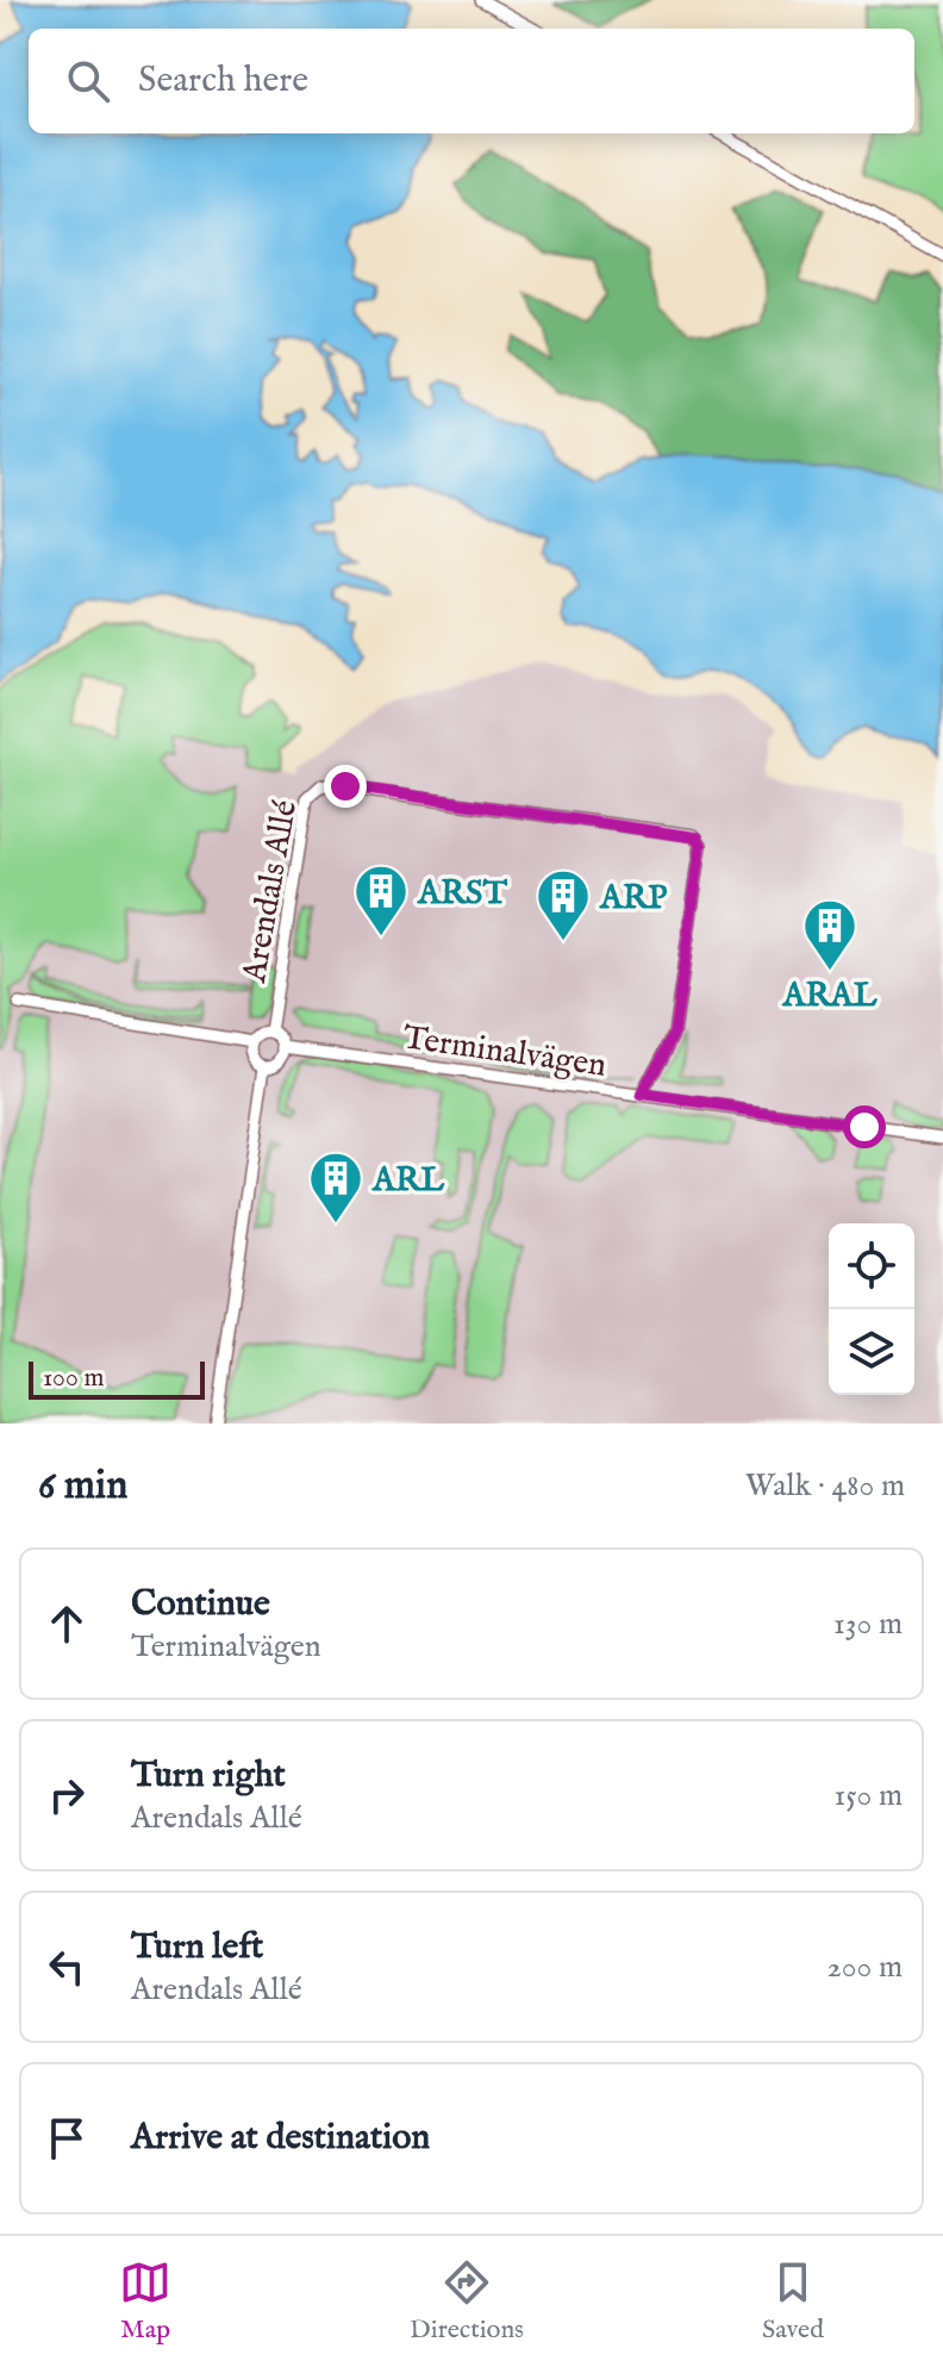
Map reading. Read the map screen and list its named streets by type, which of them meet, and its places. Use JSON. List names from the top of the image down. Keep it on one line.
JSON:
{"streets":{"street":["Arendals Allé","Terminalvägen"]},"crossings":[["Arendals Allé","Terminalvägen"]],"places":{"building":["ARST","ARP","ARAL","ARL"]},"scale_bar":"100 m","page":{"search":"Search here","scale":"100 m","heading":["6 min","Walk · 480 m"],"list":[["Continue","Terminalvägen","130 m"],["Turn right","Arendals Allé","150 m"],["Turn left","Arendals Allé","200 m"],"Arrive at destination"],"nav":["Map","Directions","Saved"]}}
